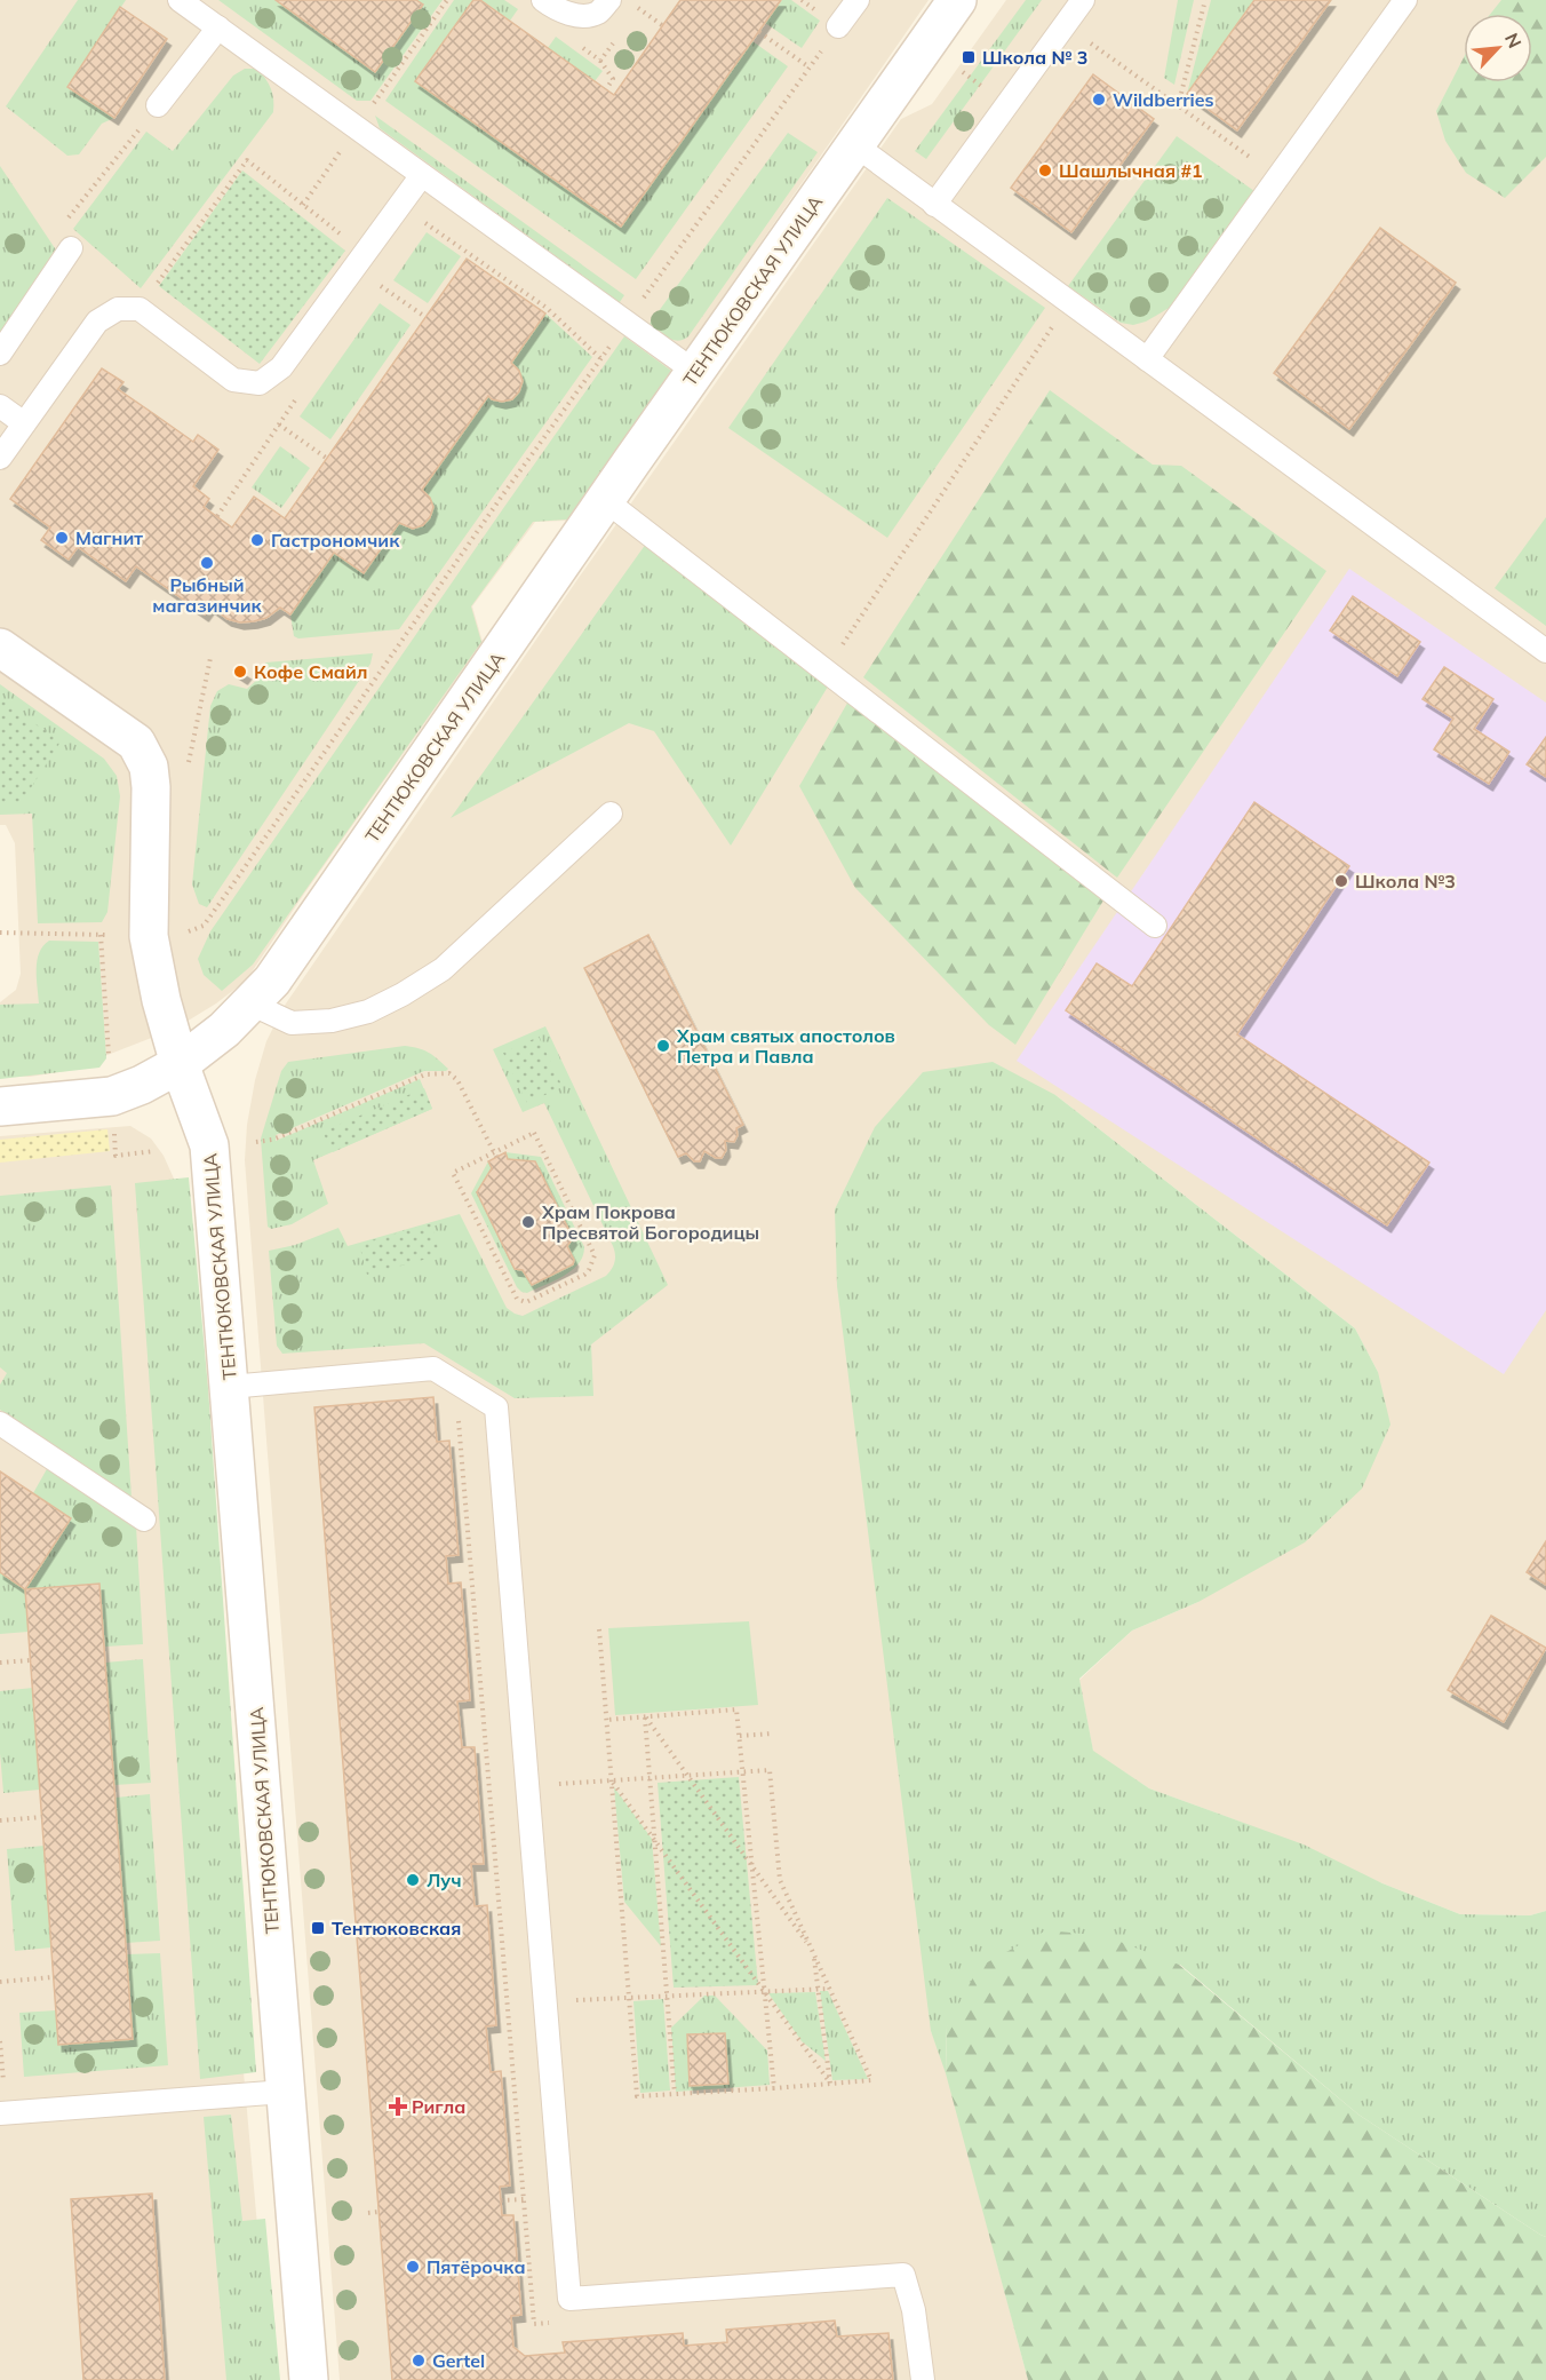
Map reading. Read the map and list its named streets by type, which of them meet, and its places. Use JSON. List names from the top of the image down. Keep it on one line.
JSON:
{"streets":{"street":["ТЕНТЮКОВСКАЯ УЛИЦА"]},"places":{"transit":["Школа № 3","Тентюковская"],"other":["Wildberries","Шашлычная #1","Магнит","Гастрономчик","Рыбный магазинчик","Кофе Смайл","Школа №3","Храм святых апостолов Петра и Павла","Храм Покрова Пресвятой Богородицы","Луч","Пятёрочка","Gertel"],"health":["Ригла"]},"north":"top right"}
